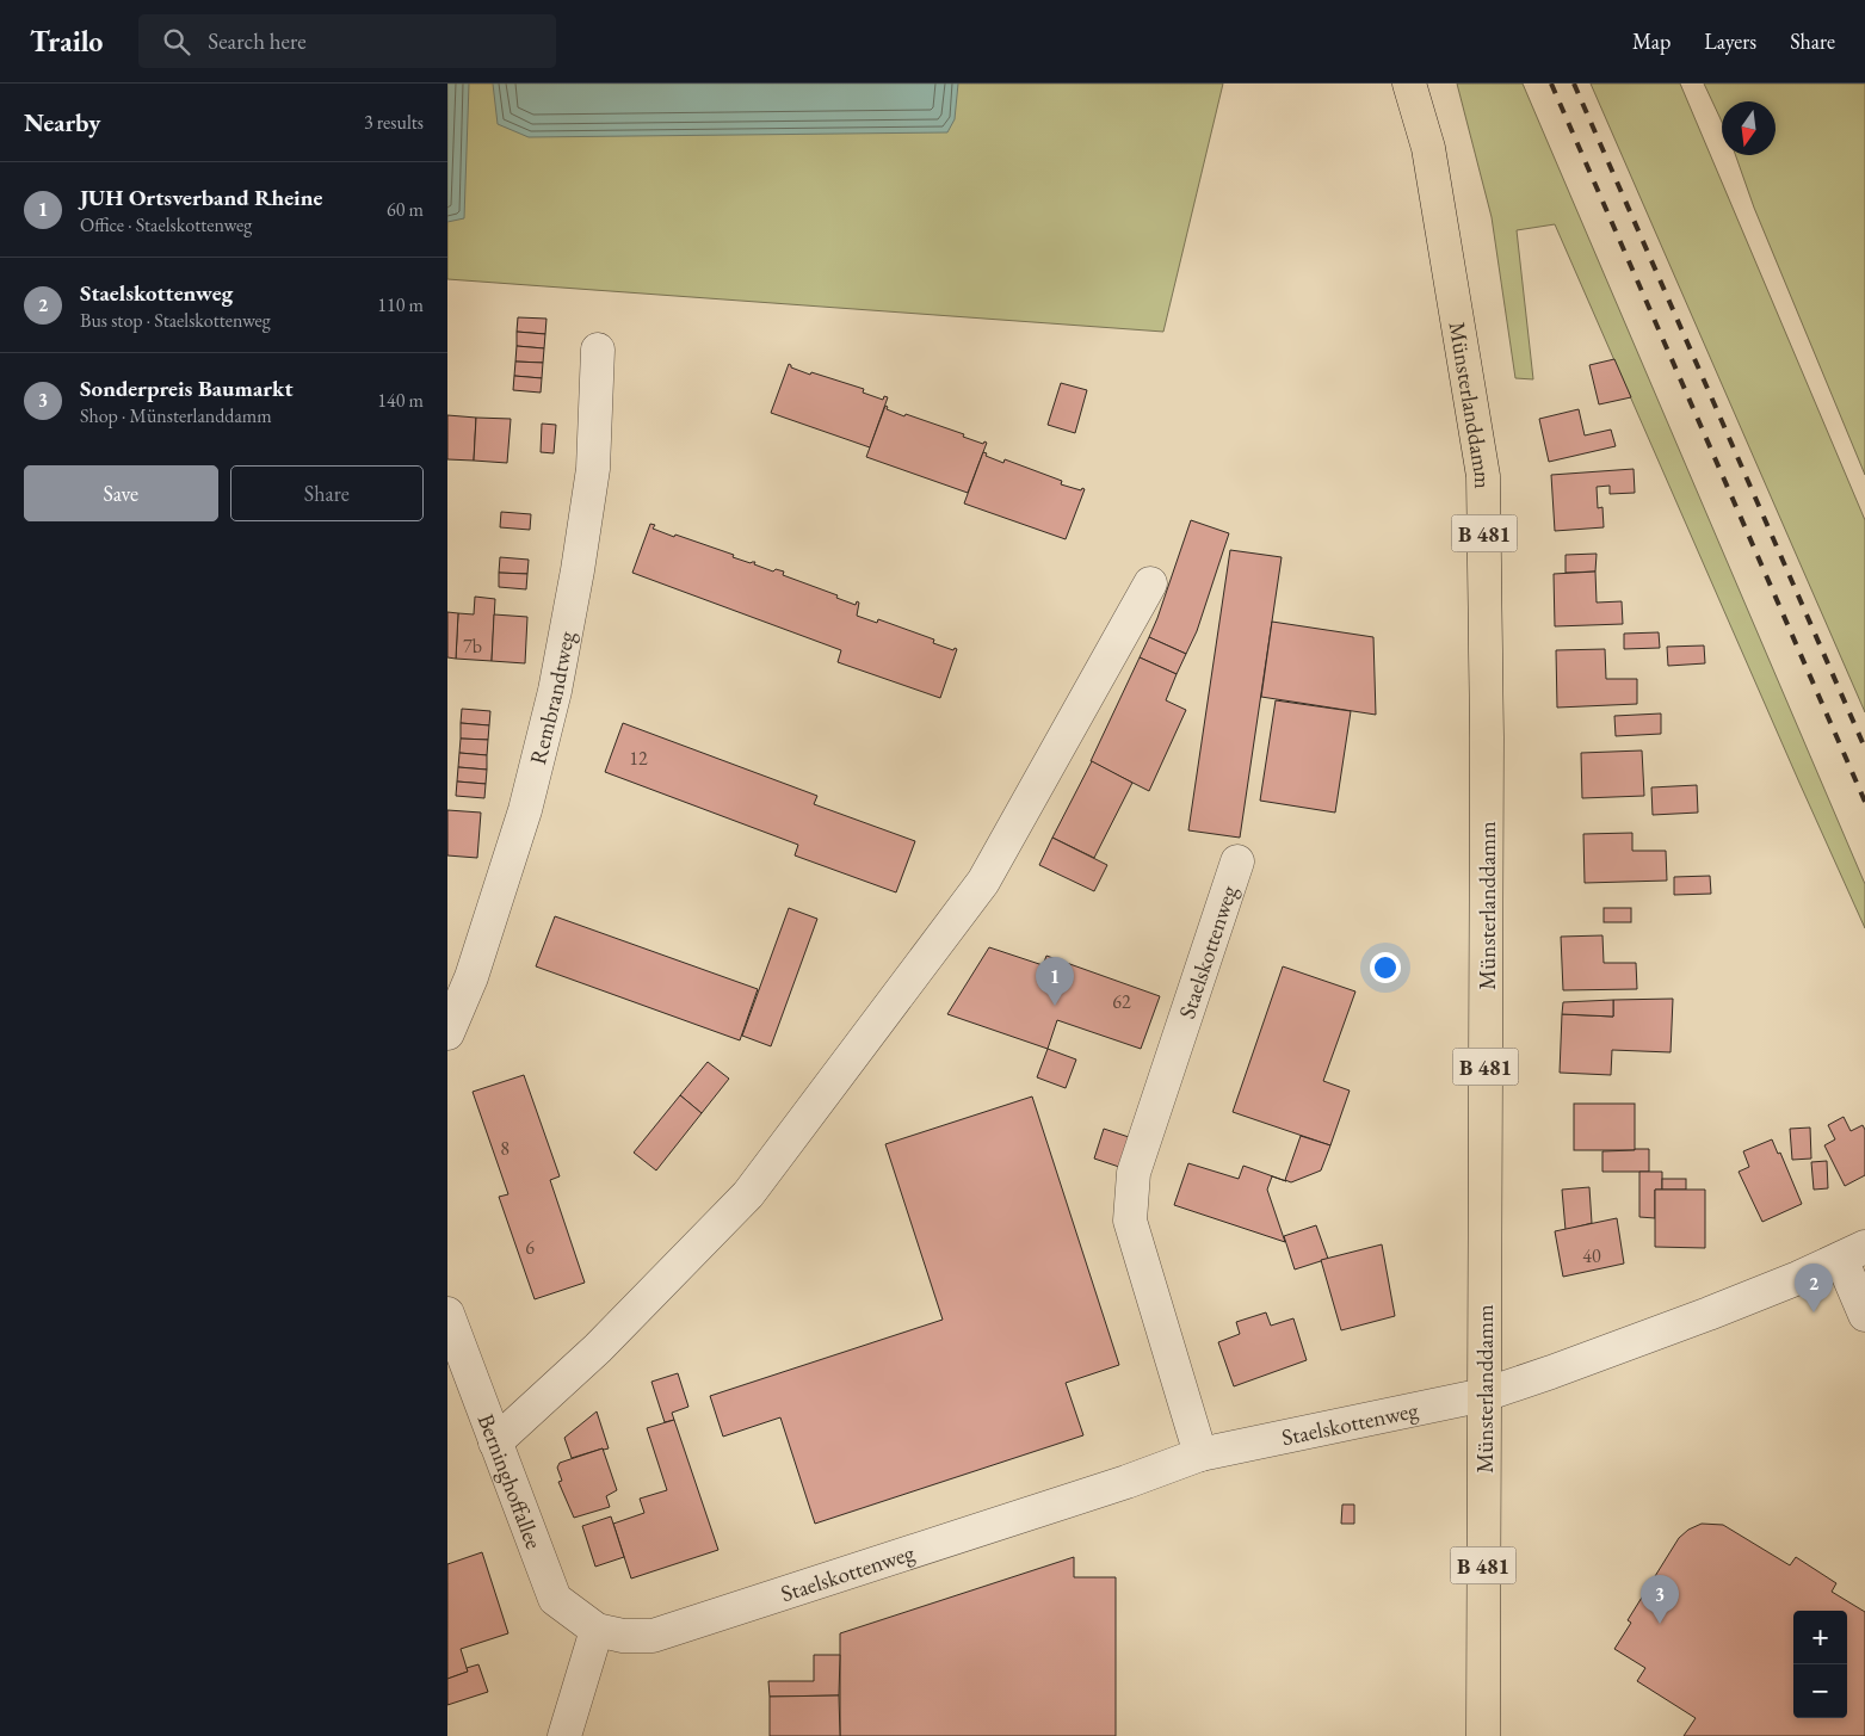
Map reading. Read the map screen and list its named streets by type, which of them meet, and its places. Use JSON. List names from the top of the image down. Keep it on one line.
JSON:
{"streets":{"main road":["Münsterlanddamm","B 481"],"street":["Rembrandtweg","Staelskottenweg","Berninghoffallee"]},"crossings":[["Münsterlanddamm","Staelskottenweg"],["Staelskottenweg","Berninghoffallee"]],"house_numbers":["7b","12","62","8","6","40"],"north":"bottom","page":{"header":"Trailo","search":"Search here","nav":["Map","Layers","Share"],"heading":["Nearby","3 results"],"list":[{"mark":"1","name":"JUH Ortsverband Rheine","note":"Office · Staelskottenweg","value":"60 m"},{"mark":"2","name":"Staelskottenweg","note":"Bus stop · Staelskottenweg","value":"110 m"},{"mark":"3","name":"Sonderpreis Baumarkt","note":"Shop · Münsterlanddamm","value":"140 m"}],"buttons":["Save","Share"],"pins":["1","2","3"],"map_buttons":["+","−"]}}
